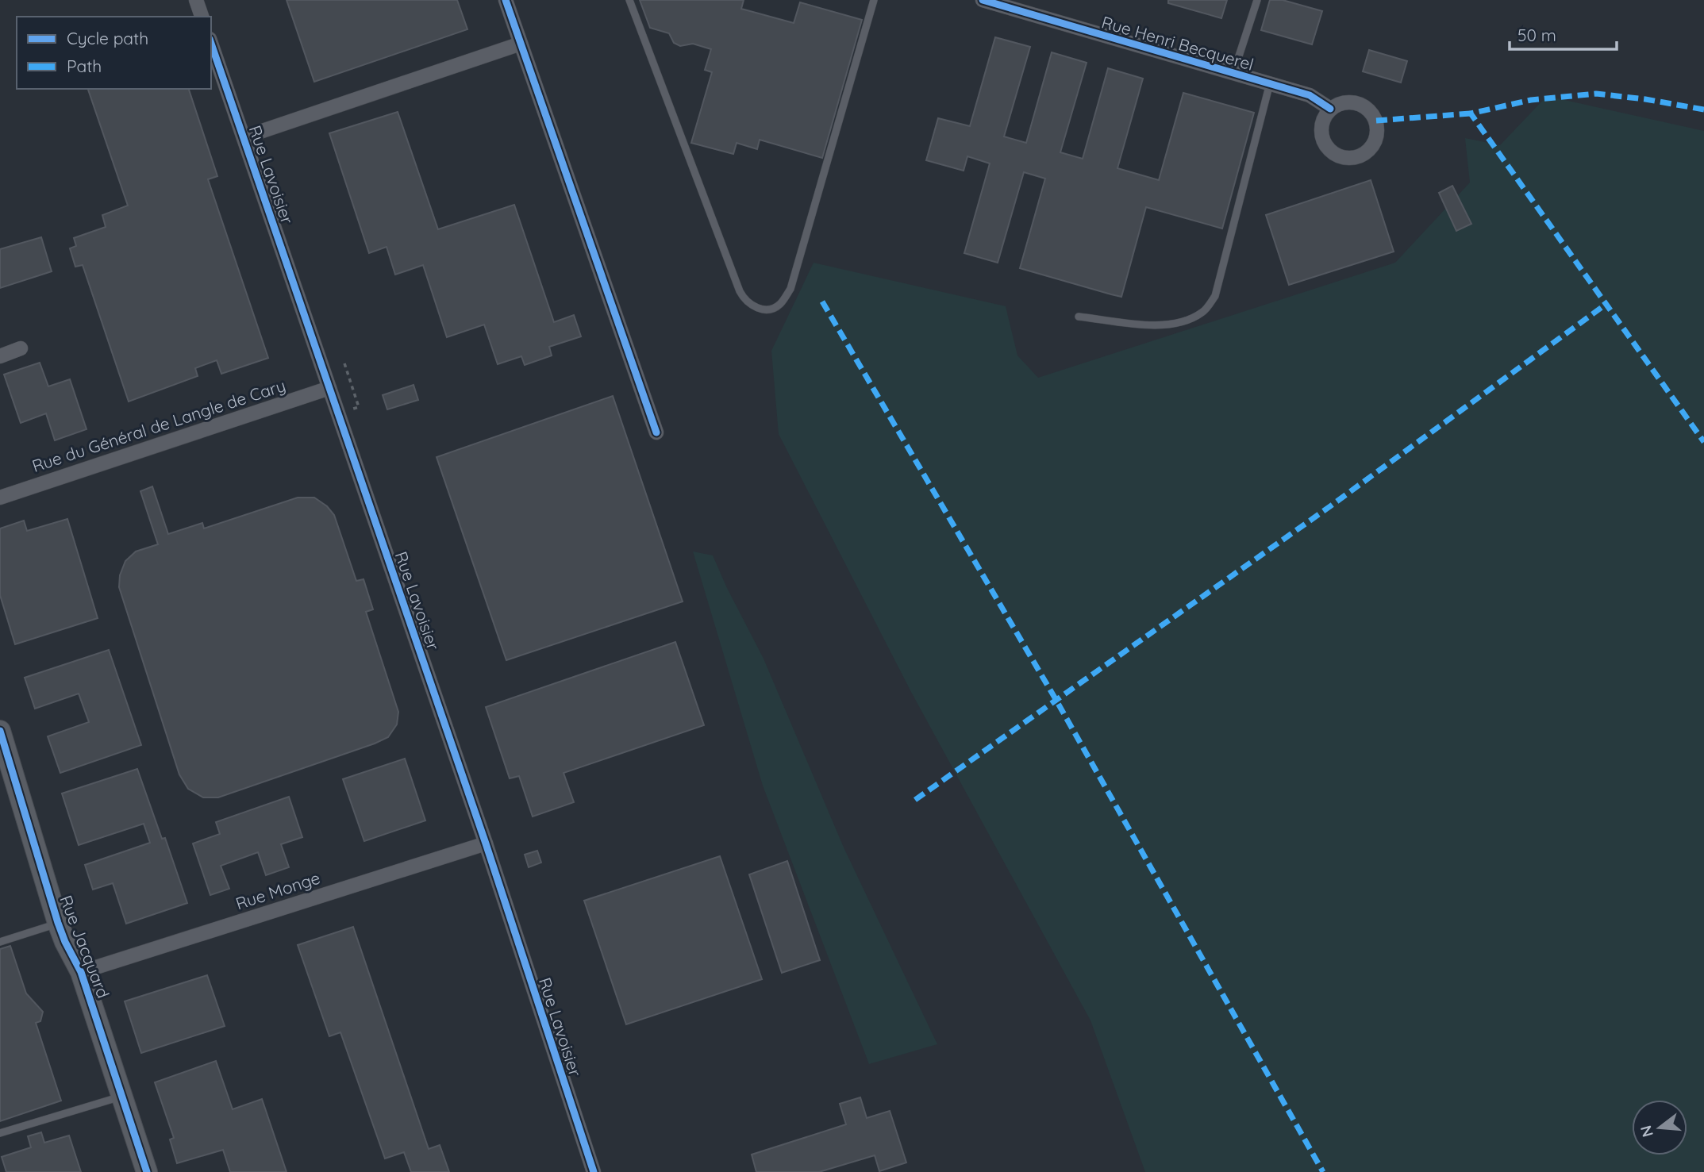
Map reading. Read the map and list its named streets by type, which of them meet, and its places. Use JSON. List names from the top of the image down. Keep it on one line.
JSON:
{"streets":{"street":["Rue Henri Becquerel","Rue Lavoisier","Rue du Général de Langle de Cary","Rue Monge","Rue Jacquard"]},"crossings":[["Rue Lavoisier","Rue du Général de Langle de Cary"],["Rue Lavoisier","Rue Monge"],["Rue Monge","Rue Jacquard"]],"legend":["Cycle path","Path"],"scale_bar":"50 m","north":"left"}
